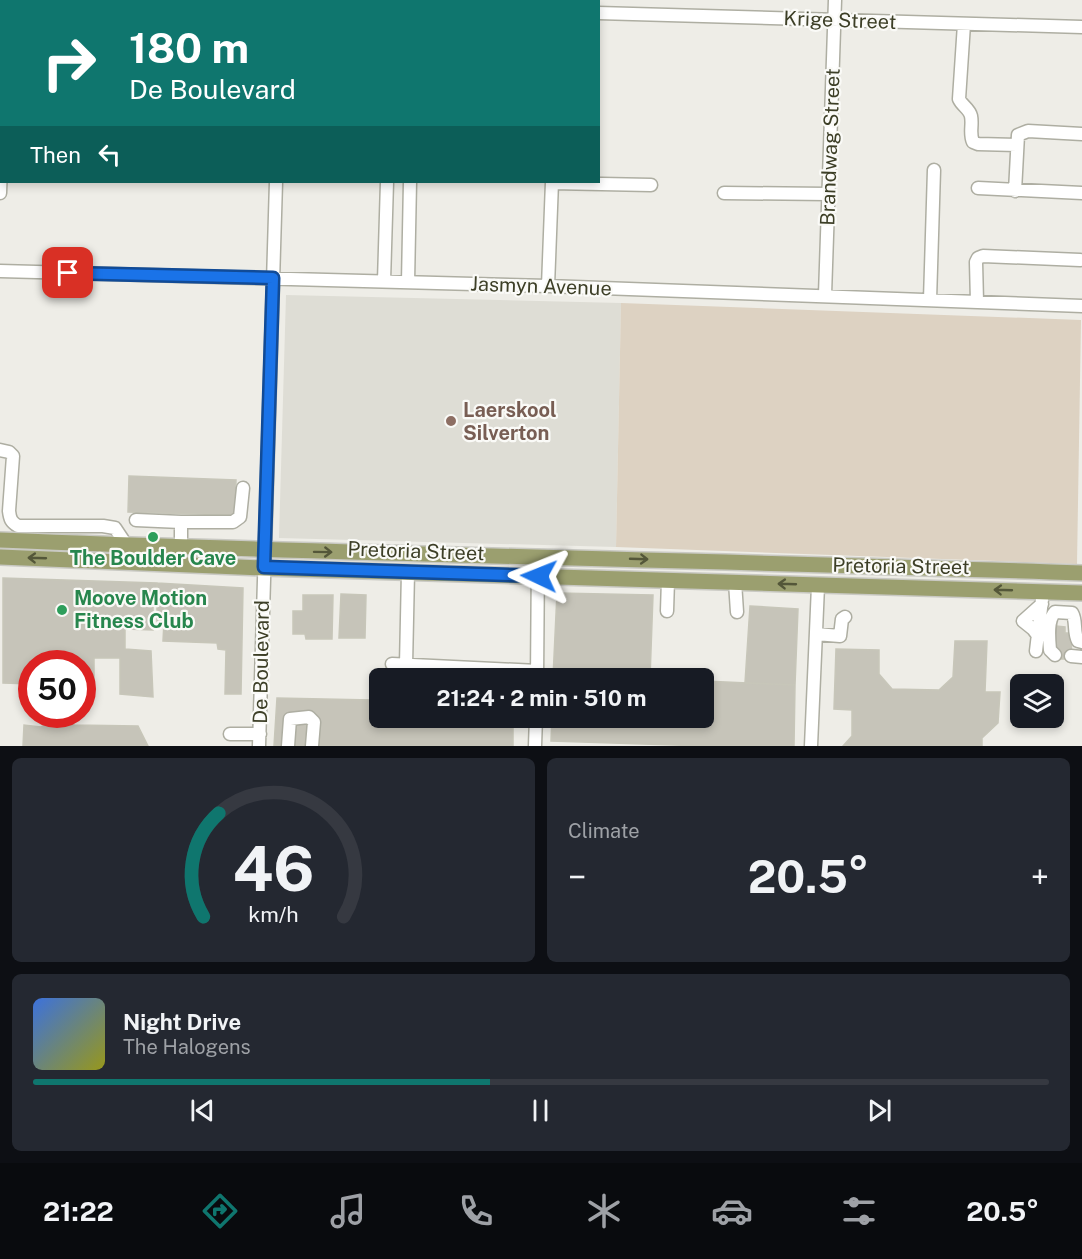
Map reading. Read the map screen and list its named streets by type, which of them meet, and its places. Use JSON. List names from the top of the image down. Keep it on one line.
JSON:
{"streets":{"main road":["Pretoria Street"],"street":["Krige Street","Brandwag Street","Jasmyn Avenue","De Boulevard"]},"crossings":[["Krige Street","Brandwag Street"],["Brandwag Street","Jasmyn Avenue"],["Jasmyn Avenue","De Boulevard"],["Pretoria Street","De Boulevard"]],"places":["Laerskool Silverton","The Boulder Cave","Moove Motion Fitness Club"],"page":{"turn":["180 m","De Boulevard"],"then":"Then","limit":"50","trip":"21:24 · 2 min · 510 m","tile":"Climate","heat":["−","20.5°","+"],"song":["Night Drive","The Halogens"],"tabs":["21:22","20.5°"],"gauge":["46","km/h"]}}
